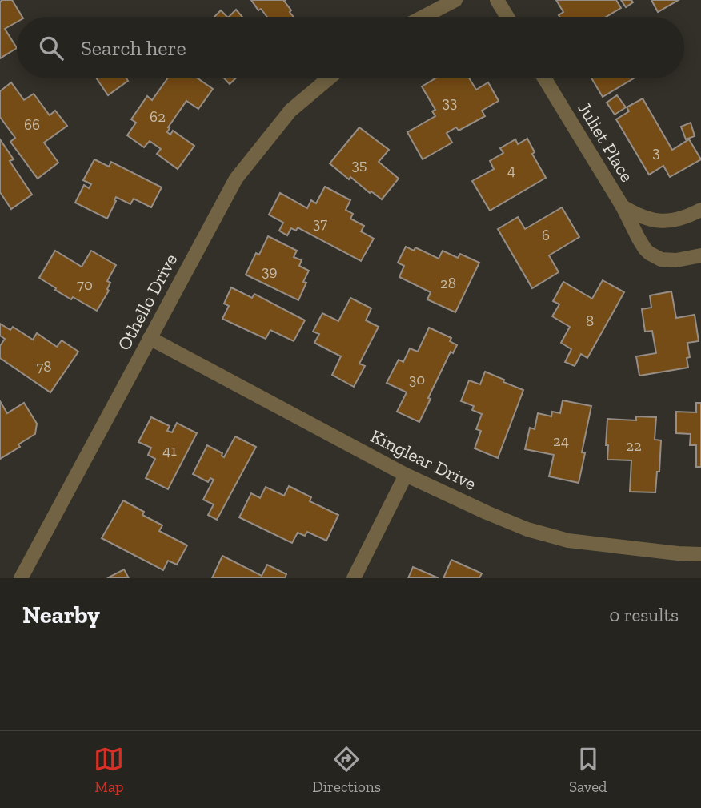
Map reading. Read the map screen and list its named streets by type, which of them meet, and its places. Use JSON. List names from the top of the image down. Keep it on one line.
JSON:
{"streets":{"street":["Juliet Place","Othello Drive","Kinglear Drive"]},"crossings":[["Othello Drive","Kinglear Drive"]],"house_numbers":["33","62","66","3","35","4","37","6","39","28","70","8","78","30","24","22","41"],"page":{"search":"Search here","heading":["Nearby","0 results"],"nav":["Map","Directions","Saved"]}}
